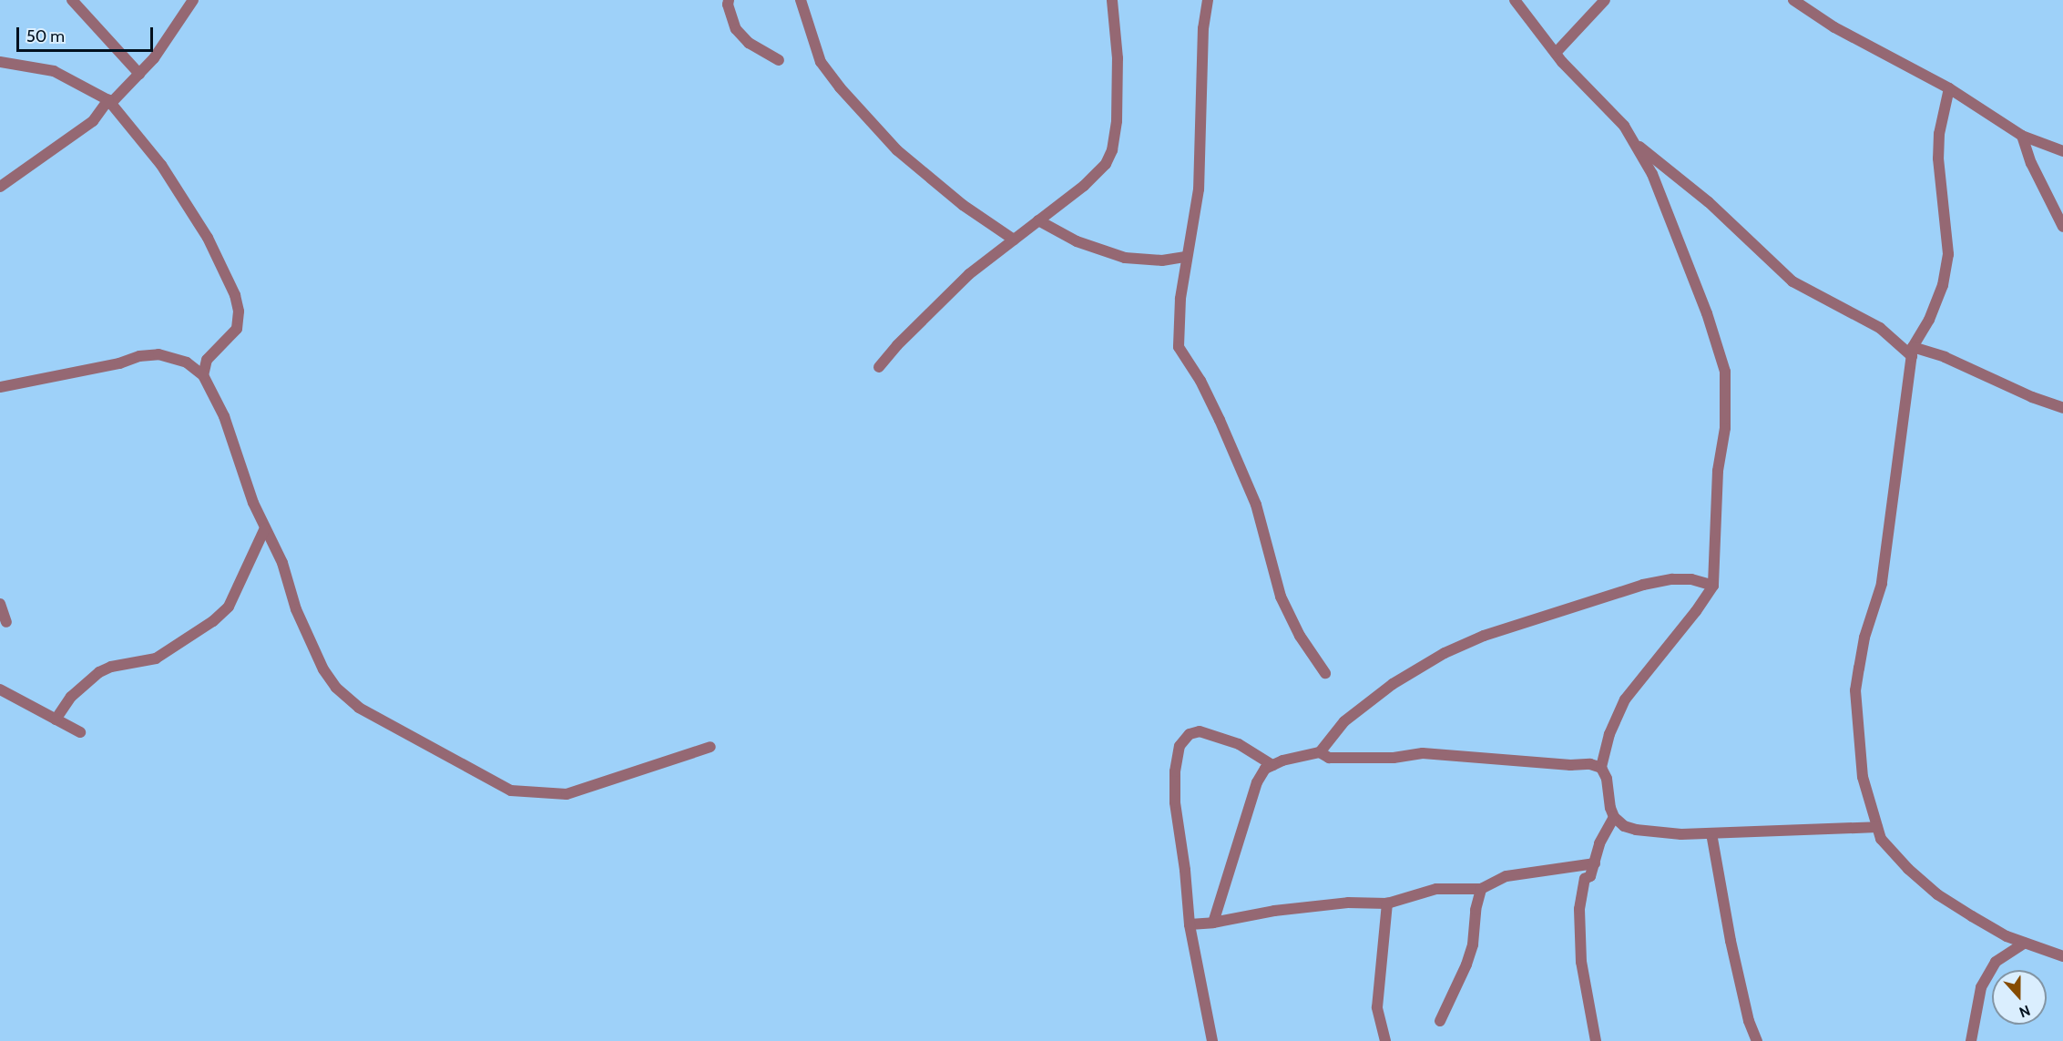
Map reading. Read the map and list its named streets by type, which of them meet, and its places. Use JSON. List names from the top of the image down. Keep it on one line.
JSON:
{"scale_bar":"50 m","north":"bottom"}
